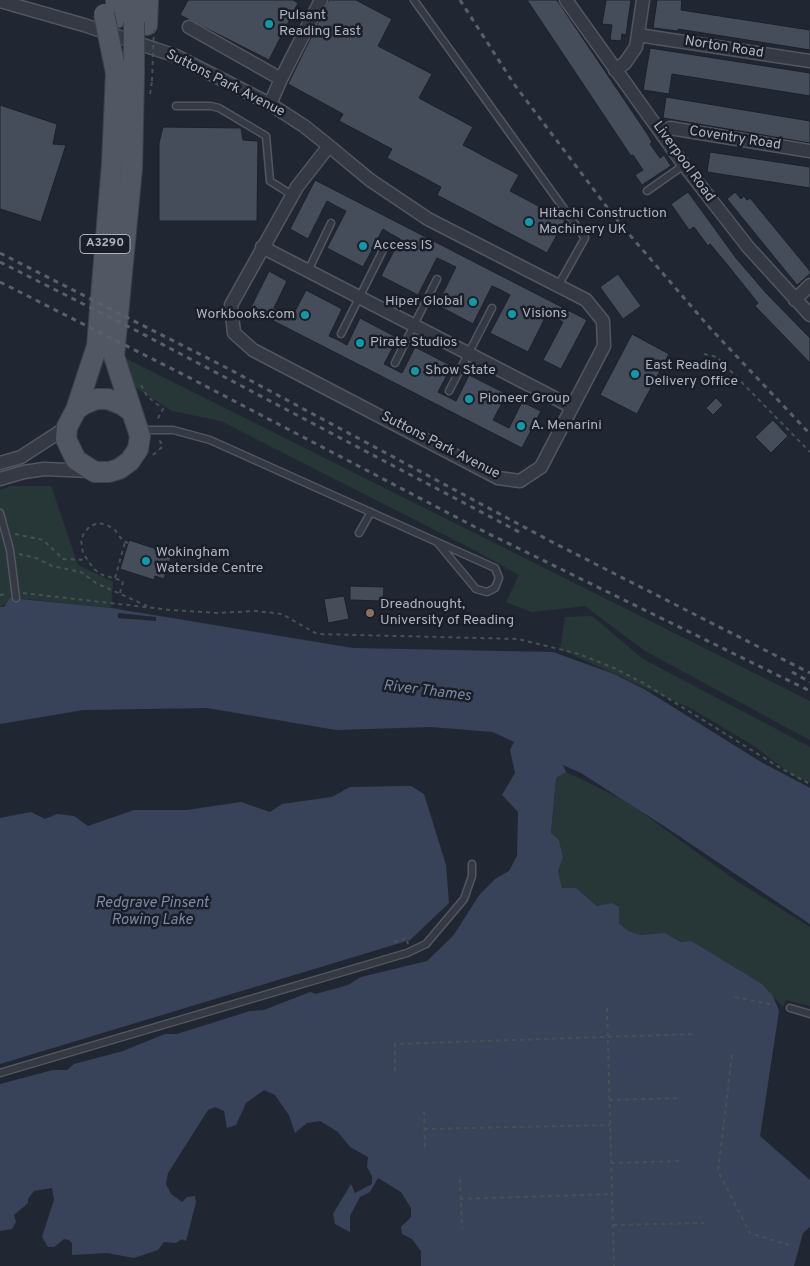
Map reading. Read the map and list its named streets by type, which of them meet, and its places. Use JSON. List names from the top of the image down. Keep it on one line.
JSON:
{"streets":{"main road":["A3290"],"street":["Norton Road","Suttons Park Avenue","Coventry Road","Liverpool Road"]},"crossings":[["Coventry Road","Liverpool Road"]],"water":["River Thames","Redgrave Pinsent Rowing Lake"],"places":["Pulsant Reading East","Hitachi Construction Machinery UK","Access IS","Hiper Global","Visions","Workbooks.com","Pirate Studios","Show State","East Reading Delivery Office","Pioneer Group","A. Menarini","Wokingham Waterside Centre","Dreadnought, University of Reading"]}
